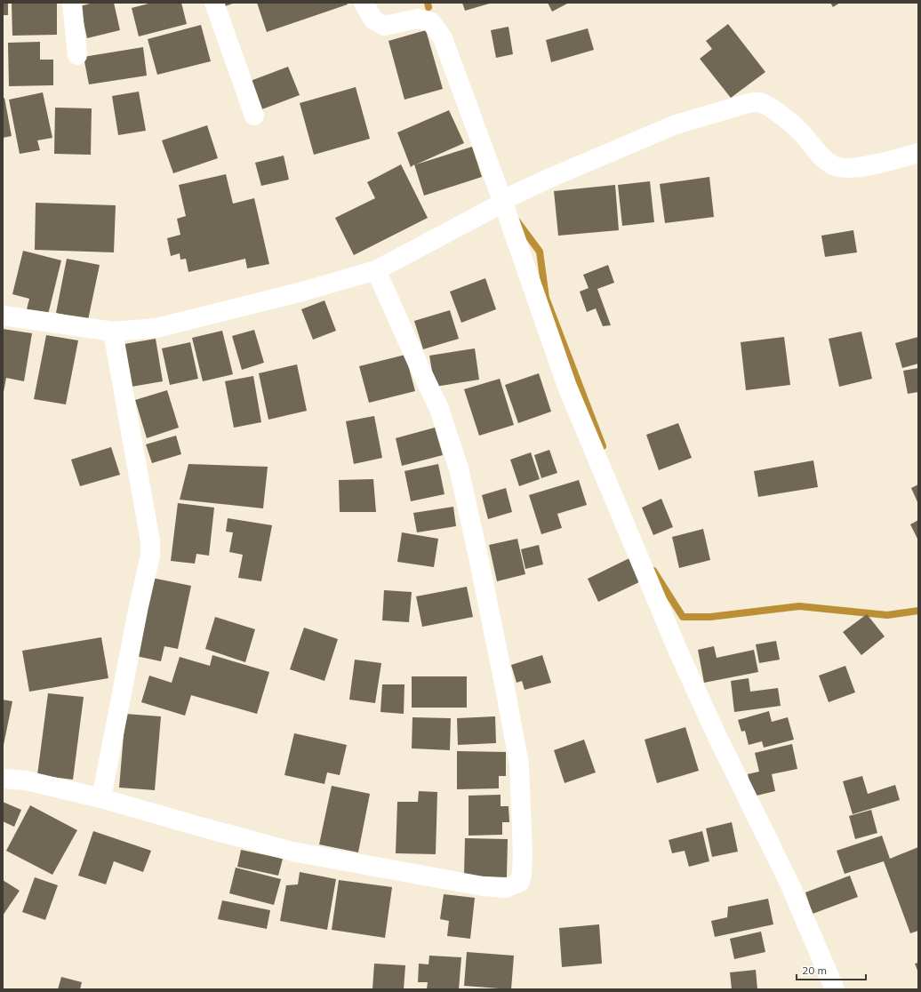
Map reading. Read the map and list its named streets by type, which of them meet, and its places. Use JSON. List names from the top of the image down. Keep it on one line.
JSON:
{"scale_bar":"20 m"}
